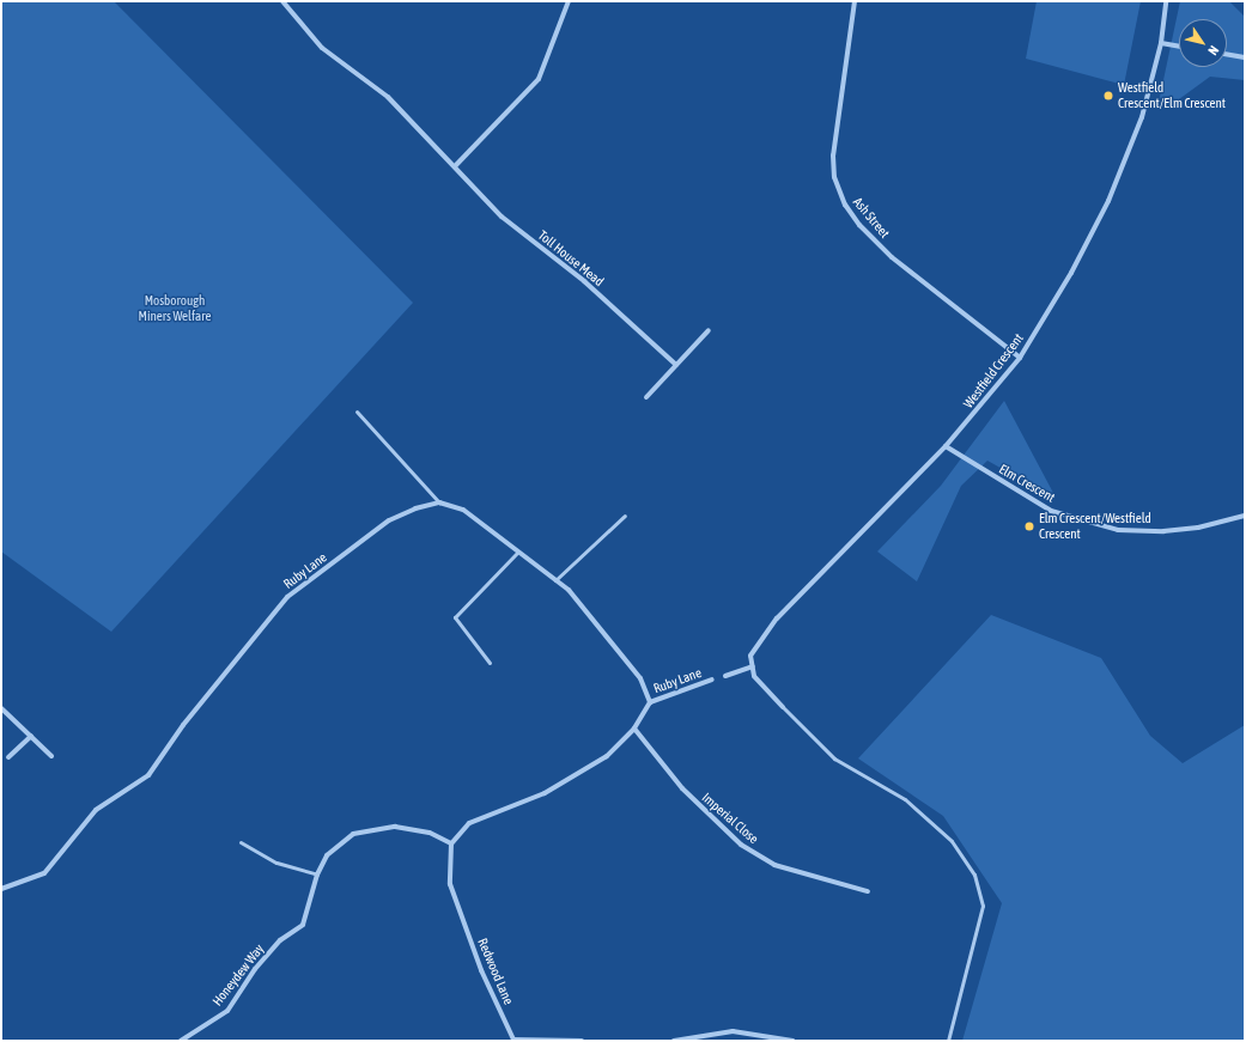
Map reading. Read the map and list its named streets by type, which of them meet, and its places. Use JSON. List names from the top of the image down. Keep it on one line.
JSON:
{"streets":{"street":["Ash Street","Toll House Mead","Westfield Crescent","Elm Crescent","Ruby Lane","Imperial Close","Redwood Lane","Honeydew Way"]},"crossings":[["Ash Street","Westfield Crescent"],["Westfield Crescent","Elm Crescent"],["Ruby Lane","Imperial Close"],["Ruby Lane","Redwood Lane"],["Ruby Lane","Honeydew Way"],["Redwood Lane","Honeydew Way"]],"parks":["Mosborough Miners Welfare"],"places":["Westfield Crescent/Elm Crescent","Elm Crescent/Westfield Crescent"],"north":"bottom right"}
